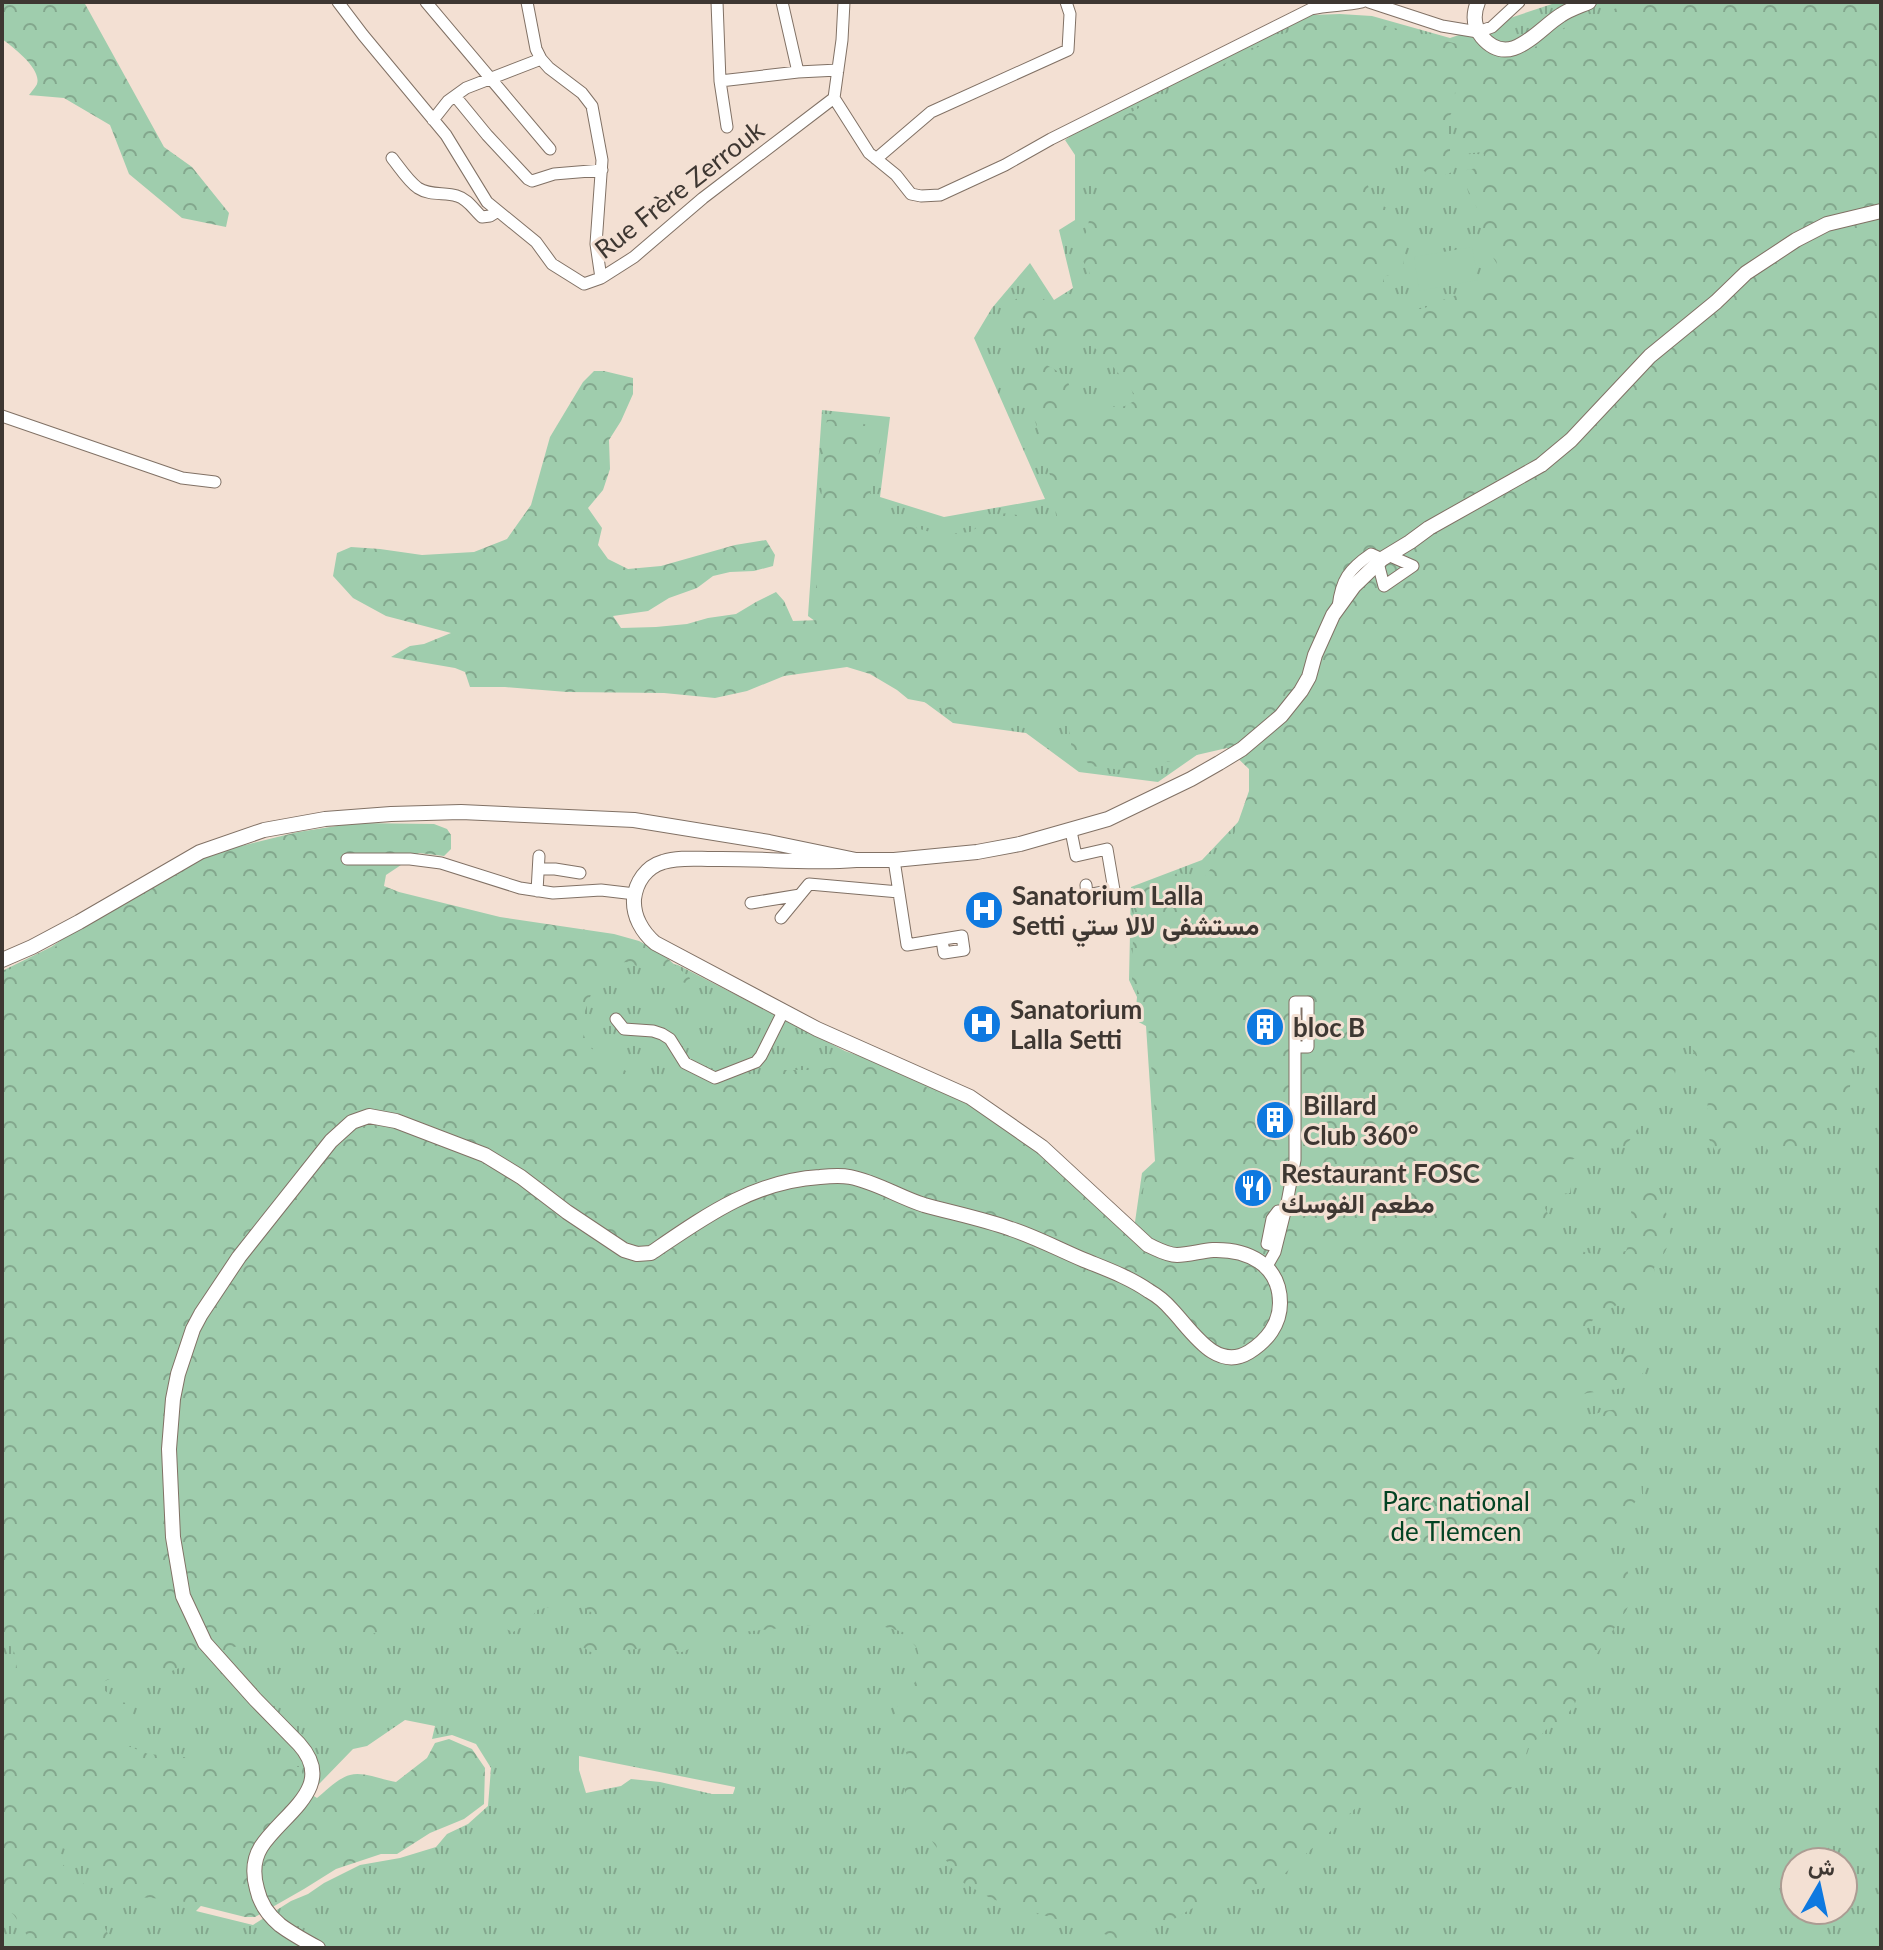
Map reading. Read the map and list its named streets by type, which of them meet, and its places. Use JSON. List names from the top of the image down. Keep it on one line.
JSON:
{"streets":{"street":["Rue Frère Zerrouk"]},"parks":["Parc national de Tlemcen"],"places":{"hospital":["Sanatorium Lalla Setti مستشفى لالا ستي","Sanatorium Lalla Setti"],"building":["bloc B","Billard Club 360°"],"restaurant":["Restaurant FOSC مطعم الفوسك"]},"north":"top"}
